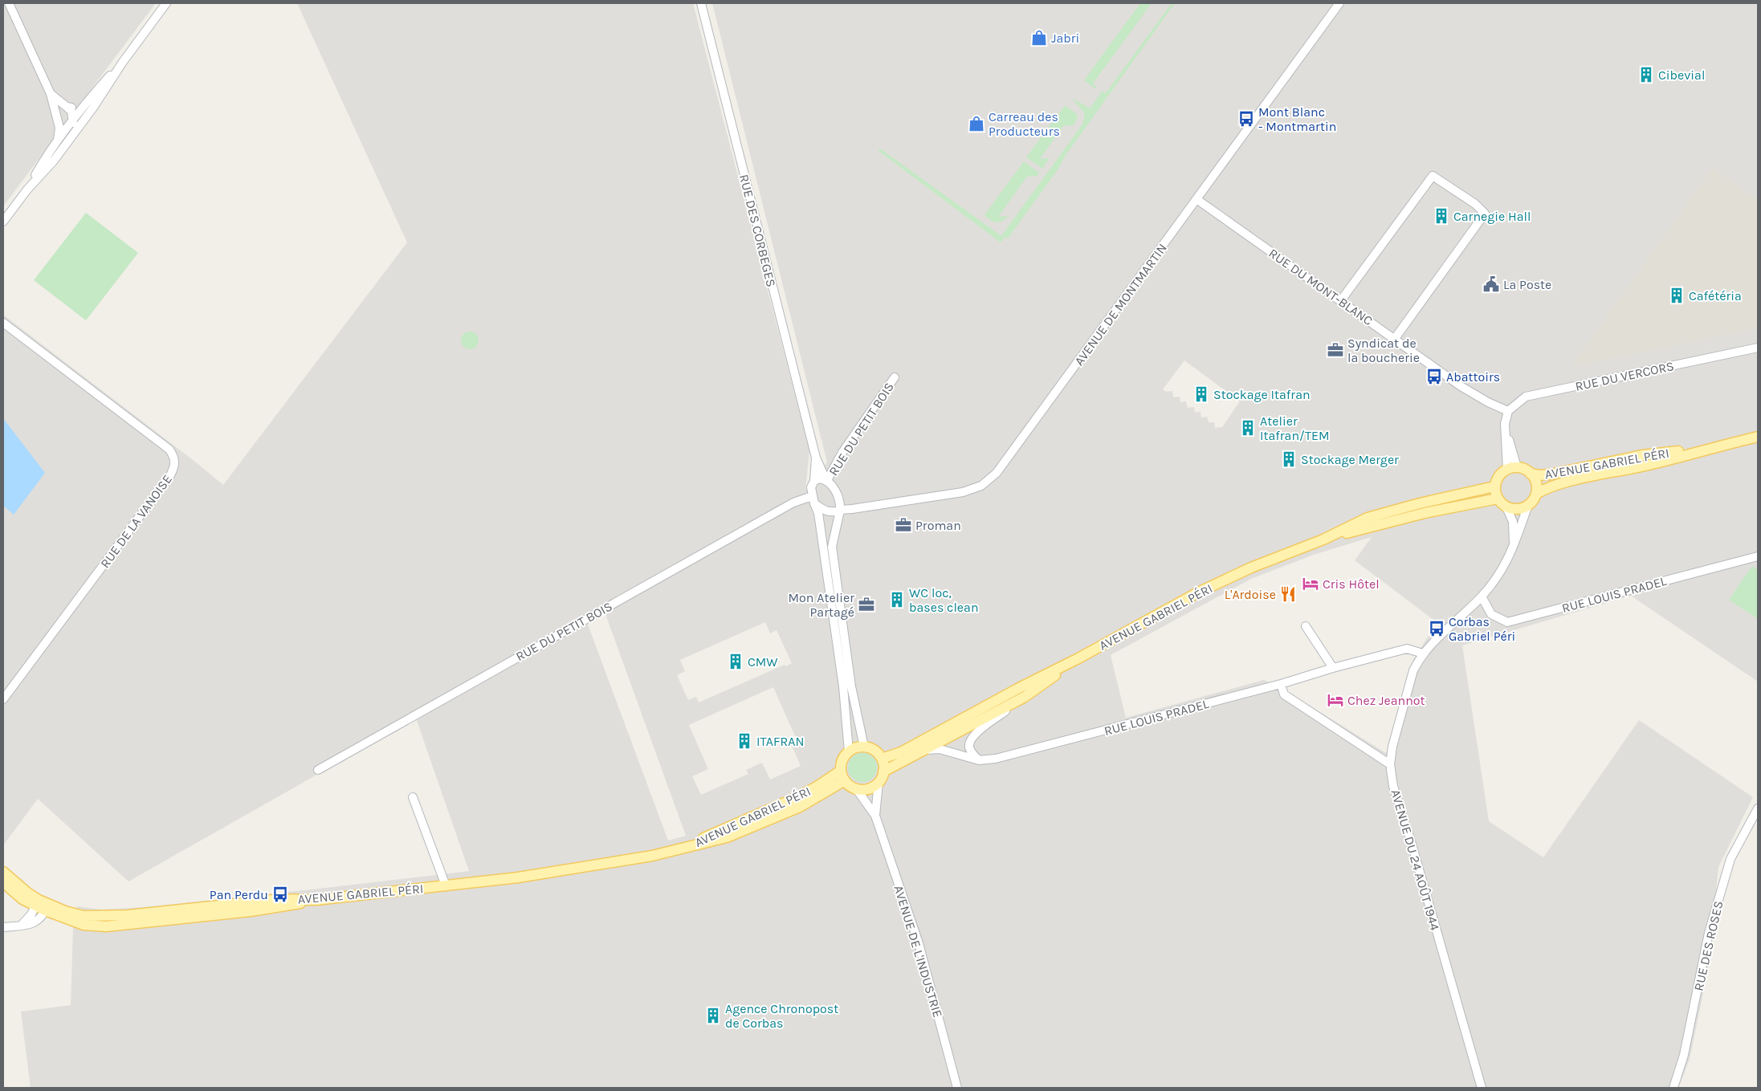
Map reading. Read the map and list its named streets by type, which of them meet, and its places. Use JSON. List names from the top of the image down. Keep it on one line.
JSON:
{"streets":{"main road":["AVENUE GABRIEL PÉRI"],"street":["RUE DES CORBEGES","RUE DU MONT-BLANC","AVENUE DE MONTMARTIN","RUE DU VERCORS","RUE DU PETIT BOIS","RUE DE LA VANOISE","RUE LOUIS PRADEL","AVENUE DU 24 AOÛT 1944","RUE DES ROSES","AVENUE DE L'INDUSTRIE"]},"crossings":[["RUE DES CORBEGES","AVENUE DE MONTMARTIN"],["RUE DES CORBEGES","RUE DU PETIT BOIS"],["RUE DU MONT-BLANC","AVENUE DE MONTMARTIN"],["RUE DU MONT-BLANC","RUE DU VERCORS"],["AVENUE DE MONTMARTIN","RUE DU PETIT BOIS"],["AVENUE GABRIEL PÉRI","RUE LOUIS PRADEL"],["AVENUE GABRIEL PÉRI","AVENUE DU 24 AOÛT 1944"],["AVENUE GABRIEL PÉRI","AVENUE DE L'INDUSTRIE"],["RUE LOUIS PRADEL","AVENUE DU 24 AOÛT 1944"]],"places":{"shop":["Jabri","Carreau des Producteurs"],"building":["Cibevial","Carnegie Hall","Cafétéria","Stockage Itafran","Atelier Itafran/TEM","Stockage Merger","WC loc, bases clean","CMW","ITAFRAN","Agence Chronopost de Corbas"],"bus stop":["Mont Blanc - Montmartin","Abattoirs","Corbas Gabriel Péri","Pan Perdu"],"public building":["La Poste"],"office":["Syndicat de la boucherie","Proman","Mon Atelier Partagé"],"hotel":["Cris Hôtel","Chez Jeannot"],"restaurant":["L'Ardoise"]}}
